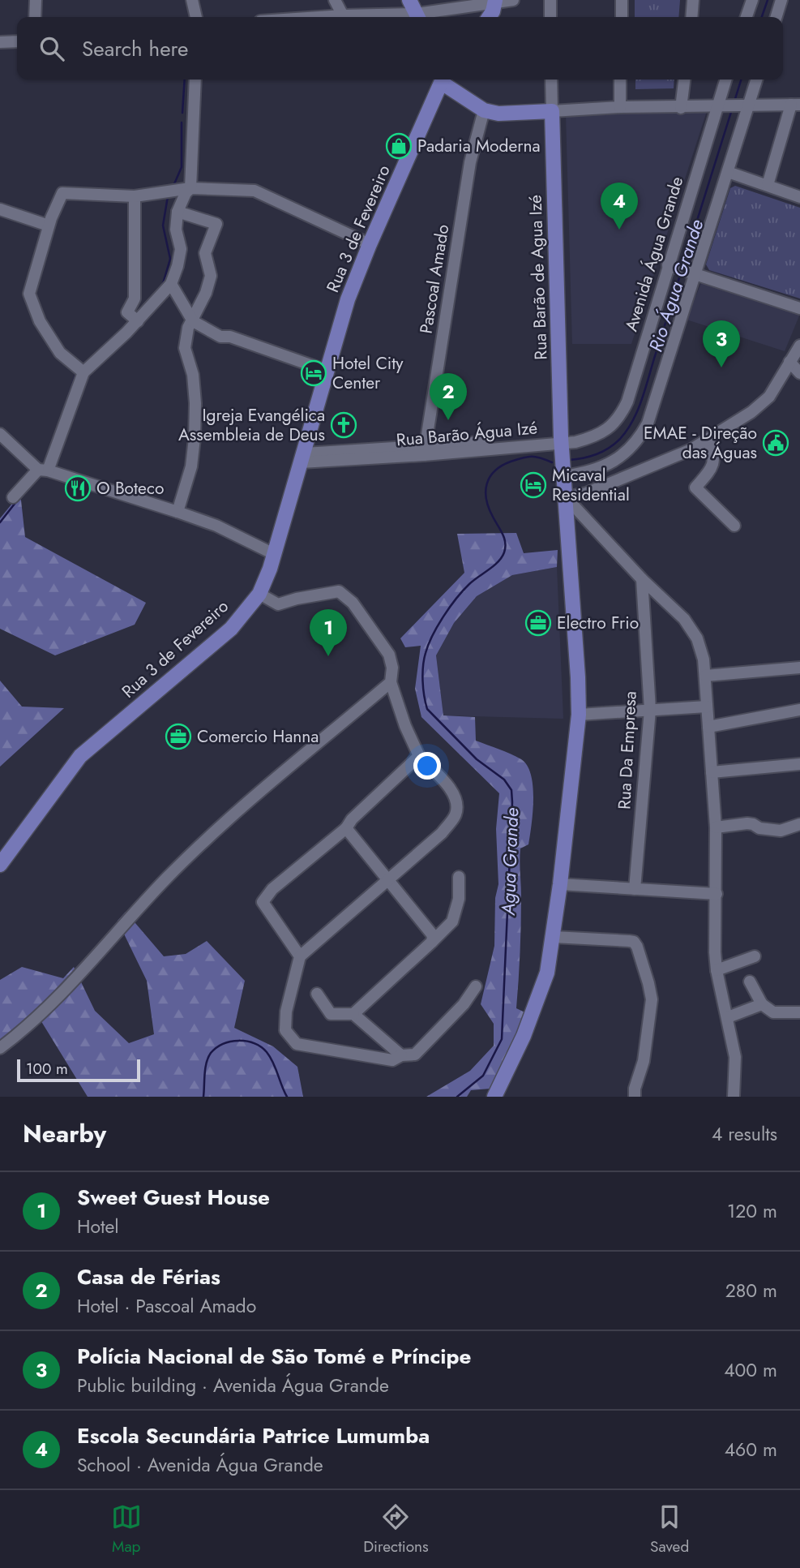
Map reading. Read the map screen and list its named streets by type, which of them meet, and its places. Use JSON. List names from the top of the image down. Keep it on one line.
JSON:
{"streets":{"main road":["Rua 3 de Fevereiro","Rua Barão de Agua Izé"],"street":["Avenida Água Grande","Pascoal Amado","Rua Barão Água Izé","Rua Da Empresa"]},"crossings":[["Rua 3 de Fevereiro","Rua Barão Água Izé"],["Avenida Água Grande","Rua Barão de Agua Izé"],["Avenida Água Grande","Rua Barão Água Izé"],["Rua Barão de Agua Izé","Rua Barão Água Izé"],["Pascoal Amado","Rua Barão Água Izé"]],"water":["Rio Água Grande","Agua Grande"],"places":{"shop":["Padaria Moderna"],"hotel":["Hotel City Center","Micaval Residential"],"church":["Igreja Evangélica Assembleia de Deus"],"public building":["EMAE - Direção das Águas"],"restaurant":["O Boteco"],"office":["Electro Frio","Comercio Hanna"]},"scale_bar":"100 m","page":{"search":"Search here","pins":["4","3","2","1"],"scale":"100 m","heading":["Nearby","4 results"],"list":[{"mark":"1","name":"Sweet Guest House","note":"Hotel","value":"120 m"},{"mark":"2","name":"Casa de Férias","note":"Hotel · Pascoal Amado","value":"280 m"},{"mark":"3","name":"Polícia Nacional de São Tomé e Príncipe","note":"Public building · Avenida Água Grande","value":"400 m"},{"mark":"4","name":"Escola Secundária Patrice Lumumba","note":"School · Avenida Água Grande","value":"460 m"}],"nav":["Map","Directions","Saved"]}}
